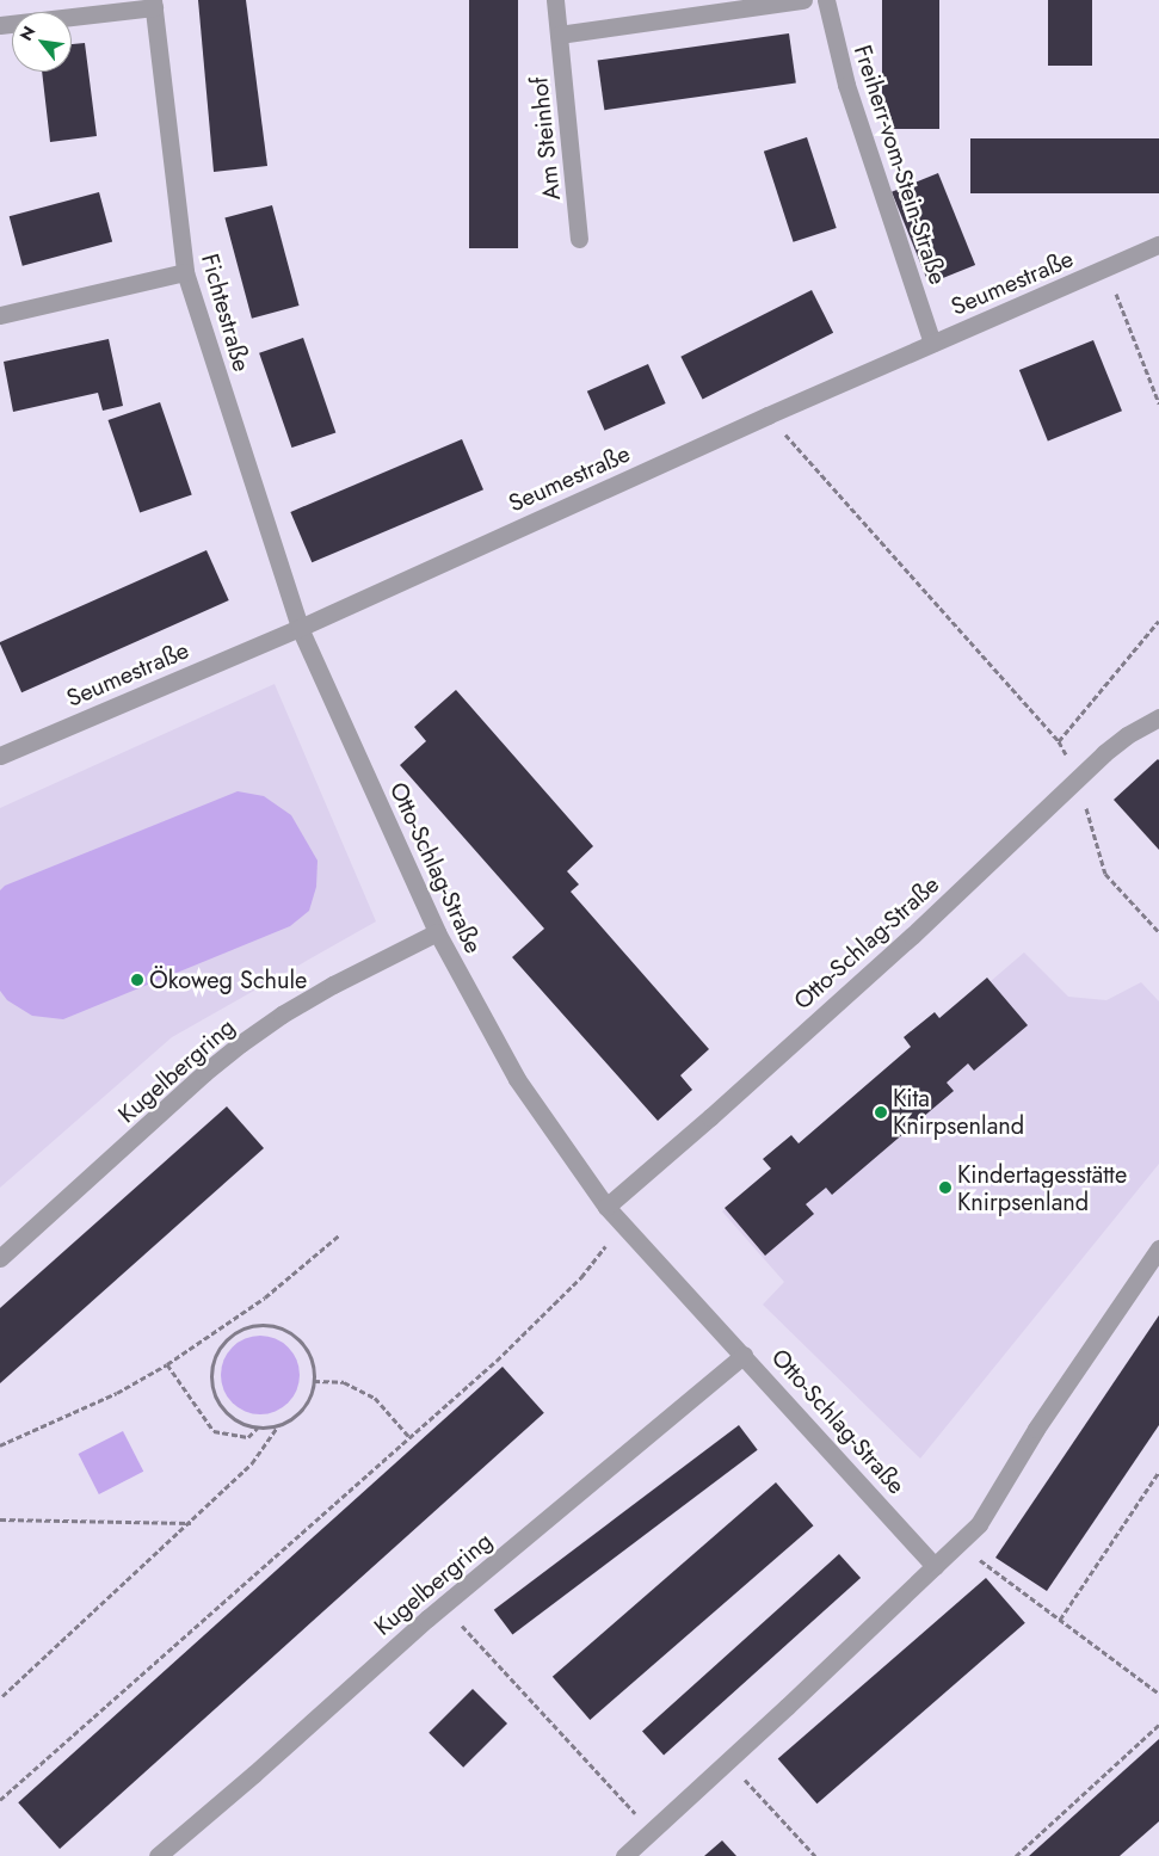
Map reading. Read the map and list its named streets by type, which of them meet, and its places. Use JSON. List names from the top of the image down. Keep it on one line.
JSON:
{"streets":{"street":["Am Steinhof","Freiherr-vom-Stein-Straße","Seumestraße","Fichtestraße","Otto-Schlag-Straße","Kugelbergring"]},"crossings":[["Freiherr-vom-Stein-Straße","Seumestraße"],["Seumestraße","Fichtestraße"],["Seumestraße","Otto-Schlag-Straße"],["Fichtestraße","Otto-Schlag-Straße"],["Otto-Schlag-Straße","Kugelbergring"]],"places":["Ökoweg Schule","Kita Knirpsenland","Kindertagesstätte Knirpsenland"],"north":"top left"}
